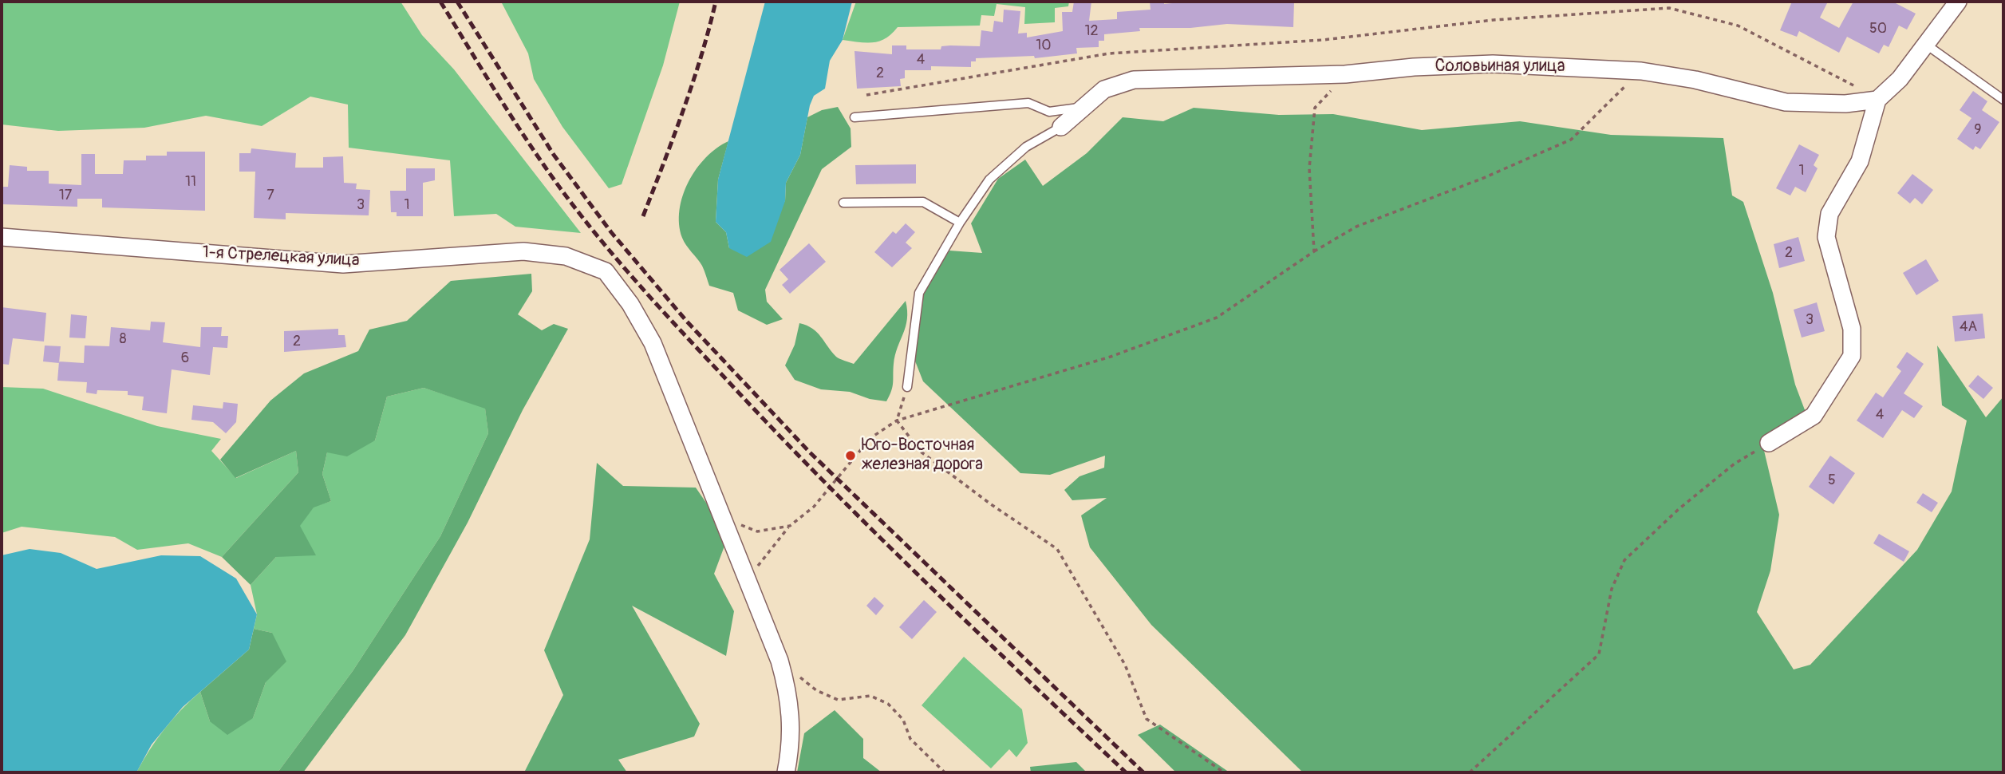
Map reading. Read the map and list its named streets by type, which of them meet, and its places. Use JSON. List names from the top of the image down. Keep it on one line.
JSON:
{"streets":{"street":["Соловьиная улица","1-я Стрелецкая улица"]},"places":["Юго-Восточная железная дорога"],"house_numbers":["50","12","10","4","2","9","1","11","17","7","3","1","2","3","4А","8","2","6","4","5"]}
